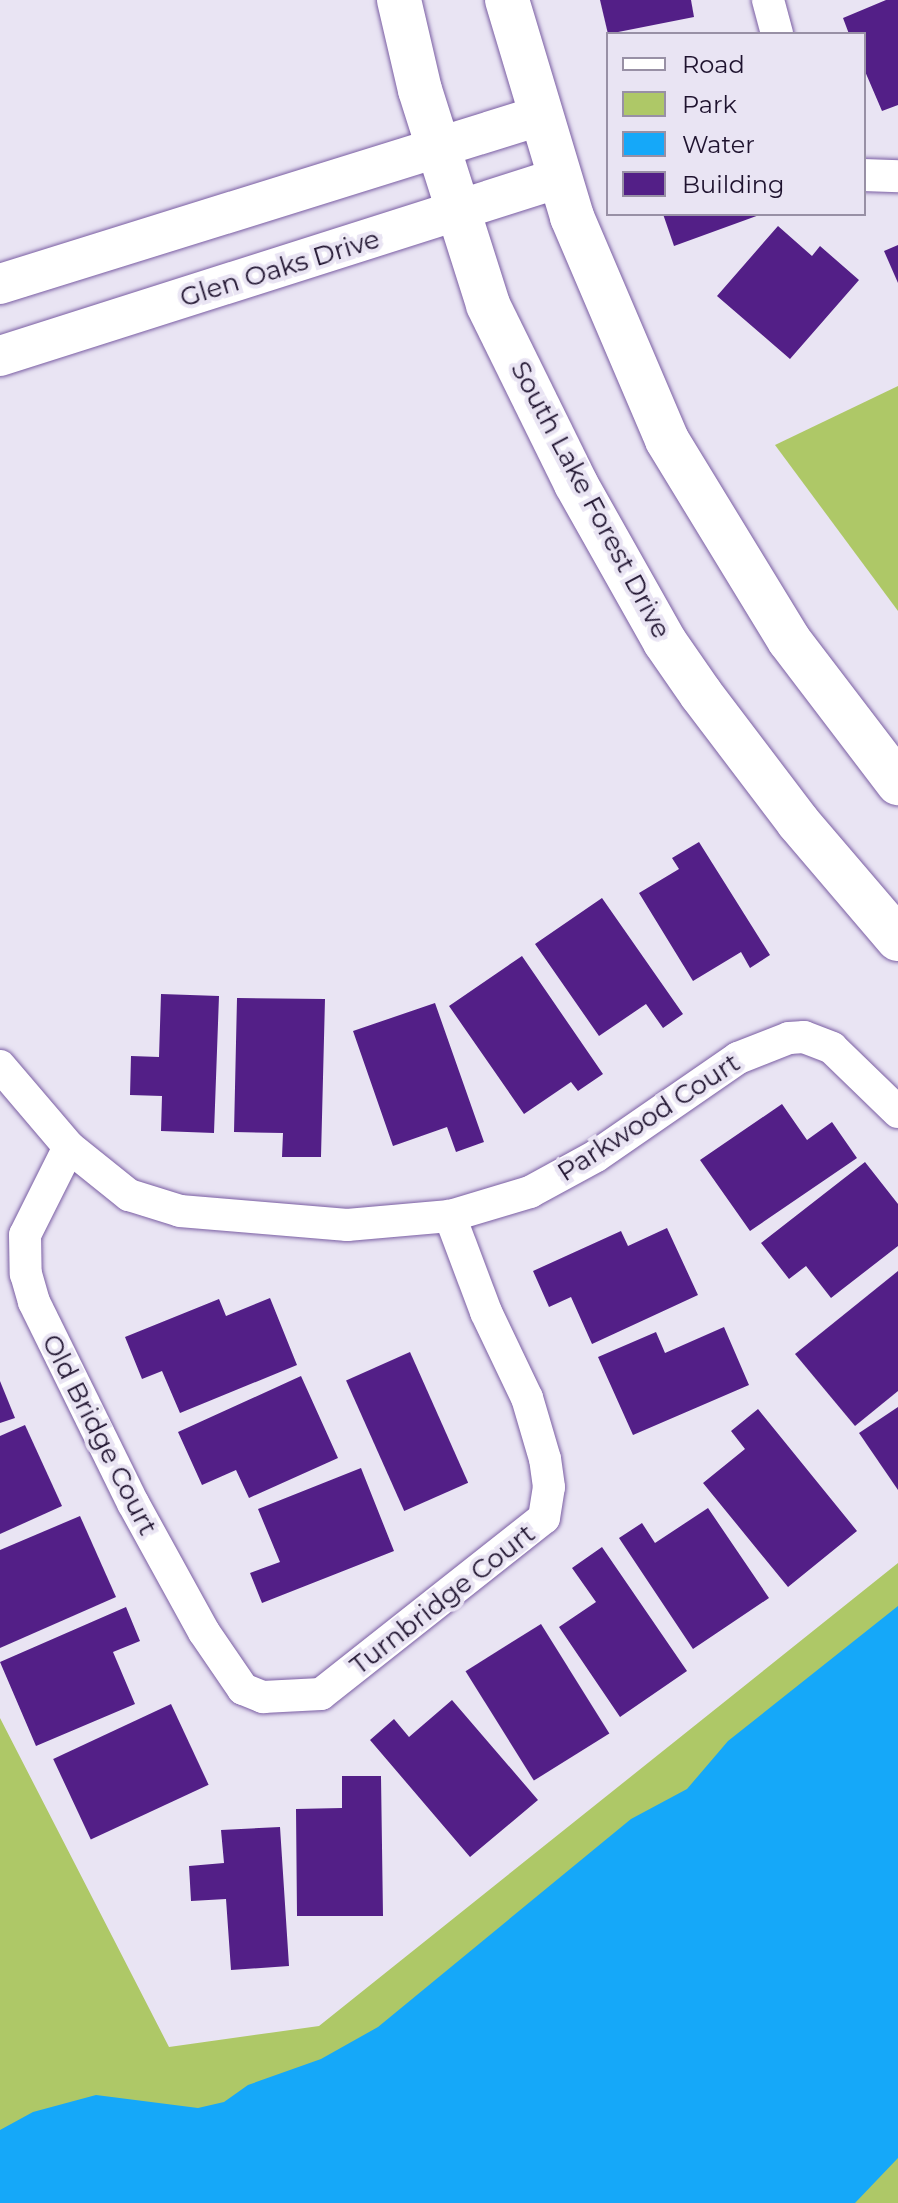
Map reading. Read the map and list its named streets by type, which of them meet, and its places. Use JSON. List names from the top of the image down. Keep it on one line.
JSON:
{"streets":{"main road":["South Lake Forest Drive"],"street":["Glen Oaks Drive","Parkwood Court","Old Bridge Court","Turnbridge Court"]},"crossings":[["Glen Oaks Drive","South Lake Forest Drive"],["Parkwood Court","Old Bridge Court"],["Parkwood Court","Turnbridge Court"],["Old Bridge Court","Turnbridge Court"]],"legend":["Road","Park","Water","Building"]}
